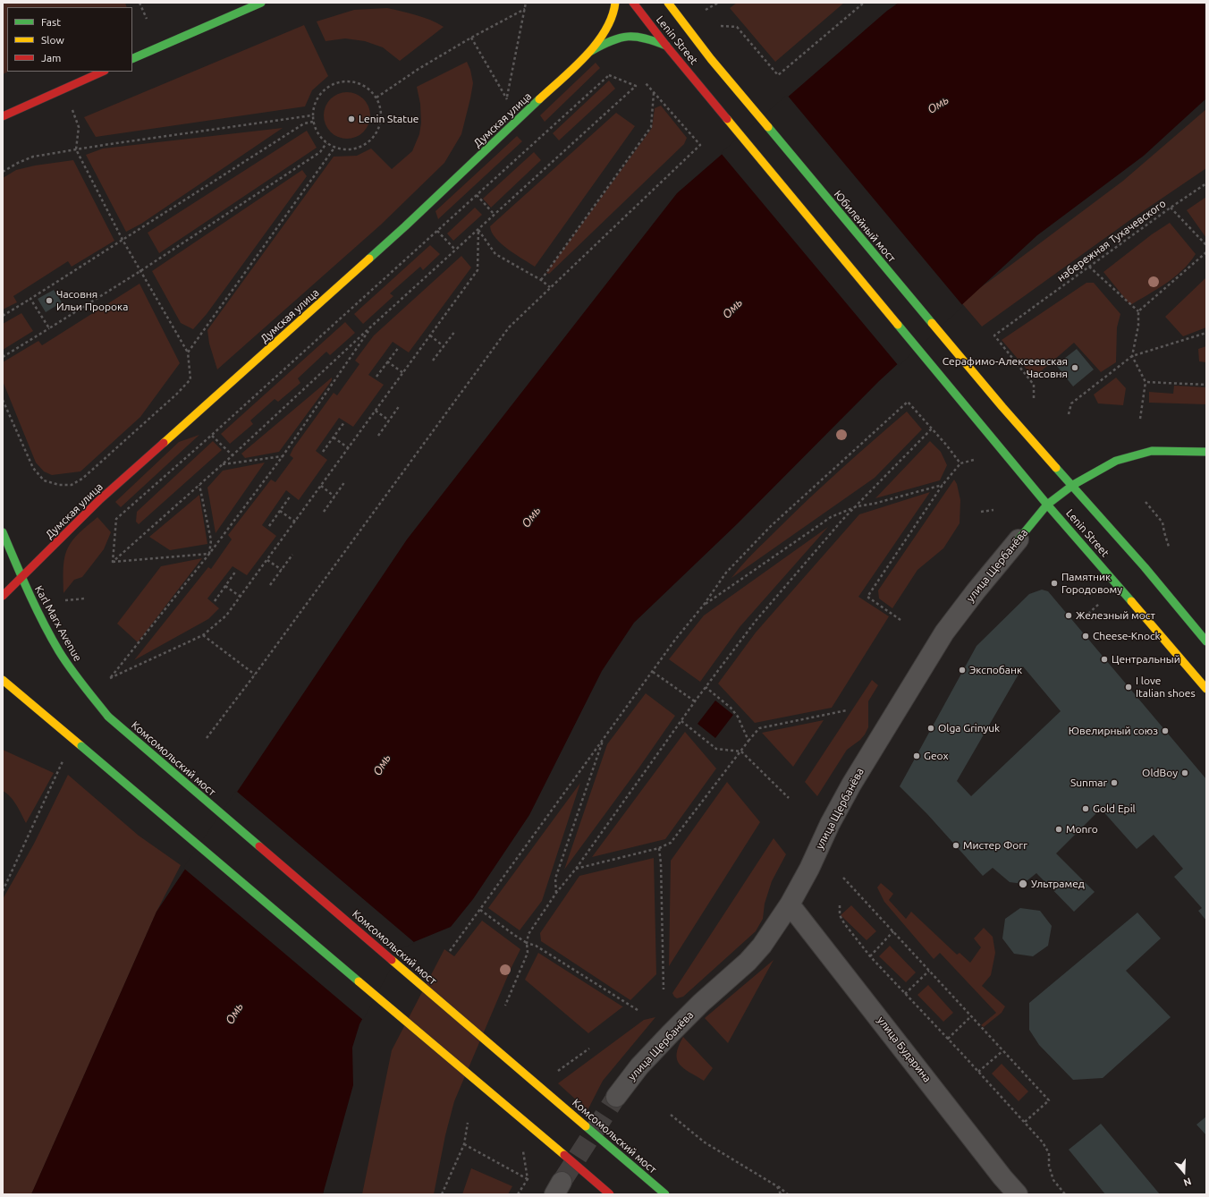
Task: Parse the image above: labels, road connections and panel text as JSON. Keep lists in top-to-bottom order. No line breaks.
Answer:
{"streets":{"main road":["Lenin Street","Думская улица","Юбилейный мост","улица Щербанёва","Karl Marx Avenue","Комсомольский мост"],"street":["улица Бударина"],"path":["набережная Тухачевского"]},"crossings":[["Lenin Street","Юбилейный мост"],["Lenin Street","улица Щербанёва"],["Думская улица","Karl Marx Avenue"],["улица Щербанёва","улица Бударина"],["Karl Marx Avenue","Комсомольский мост"]],"water":["Омь"],"places":["Lenin Statue","Часовня Ильи Пророка","Серафимо-Алексеевская Часовня","Памятник Городовому","Железный мост","Cheese-Knock","Центральный","Экспобанк","I love Italian shoes","Olga Grinyuk","Ювелирный союз","Geox","OldBoy","Sunmar","Gold Epil","Monro","Мистер Фогг","Ультрамед"],"legend":["Fast","Slow","Jam"],"north":"bottom"}
